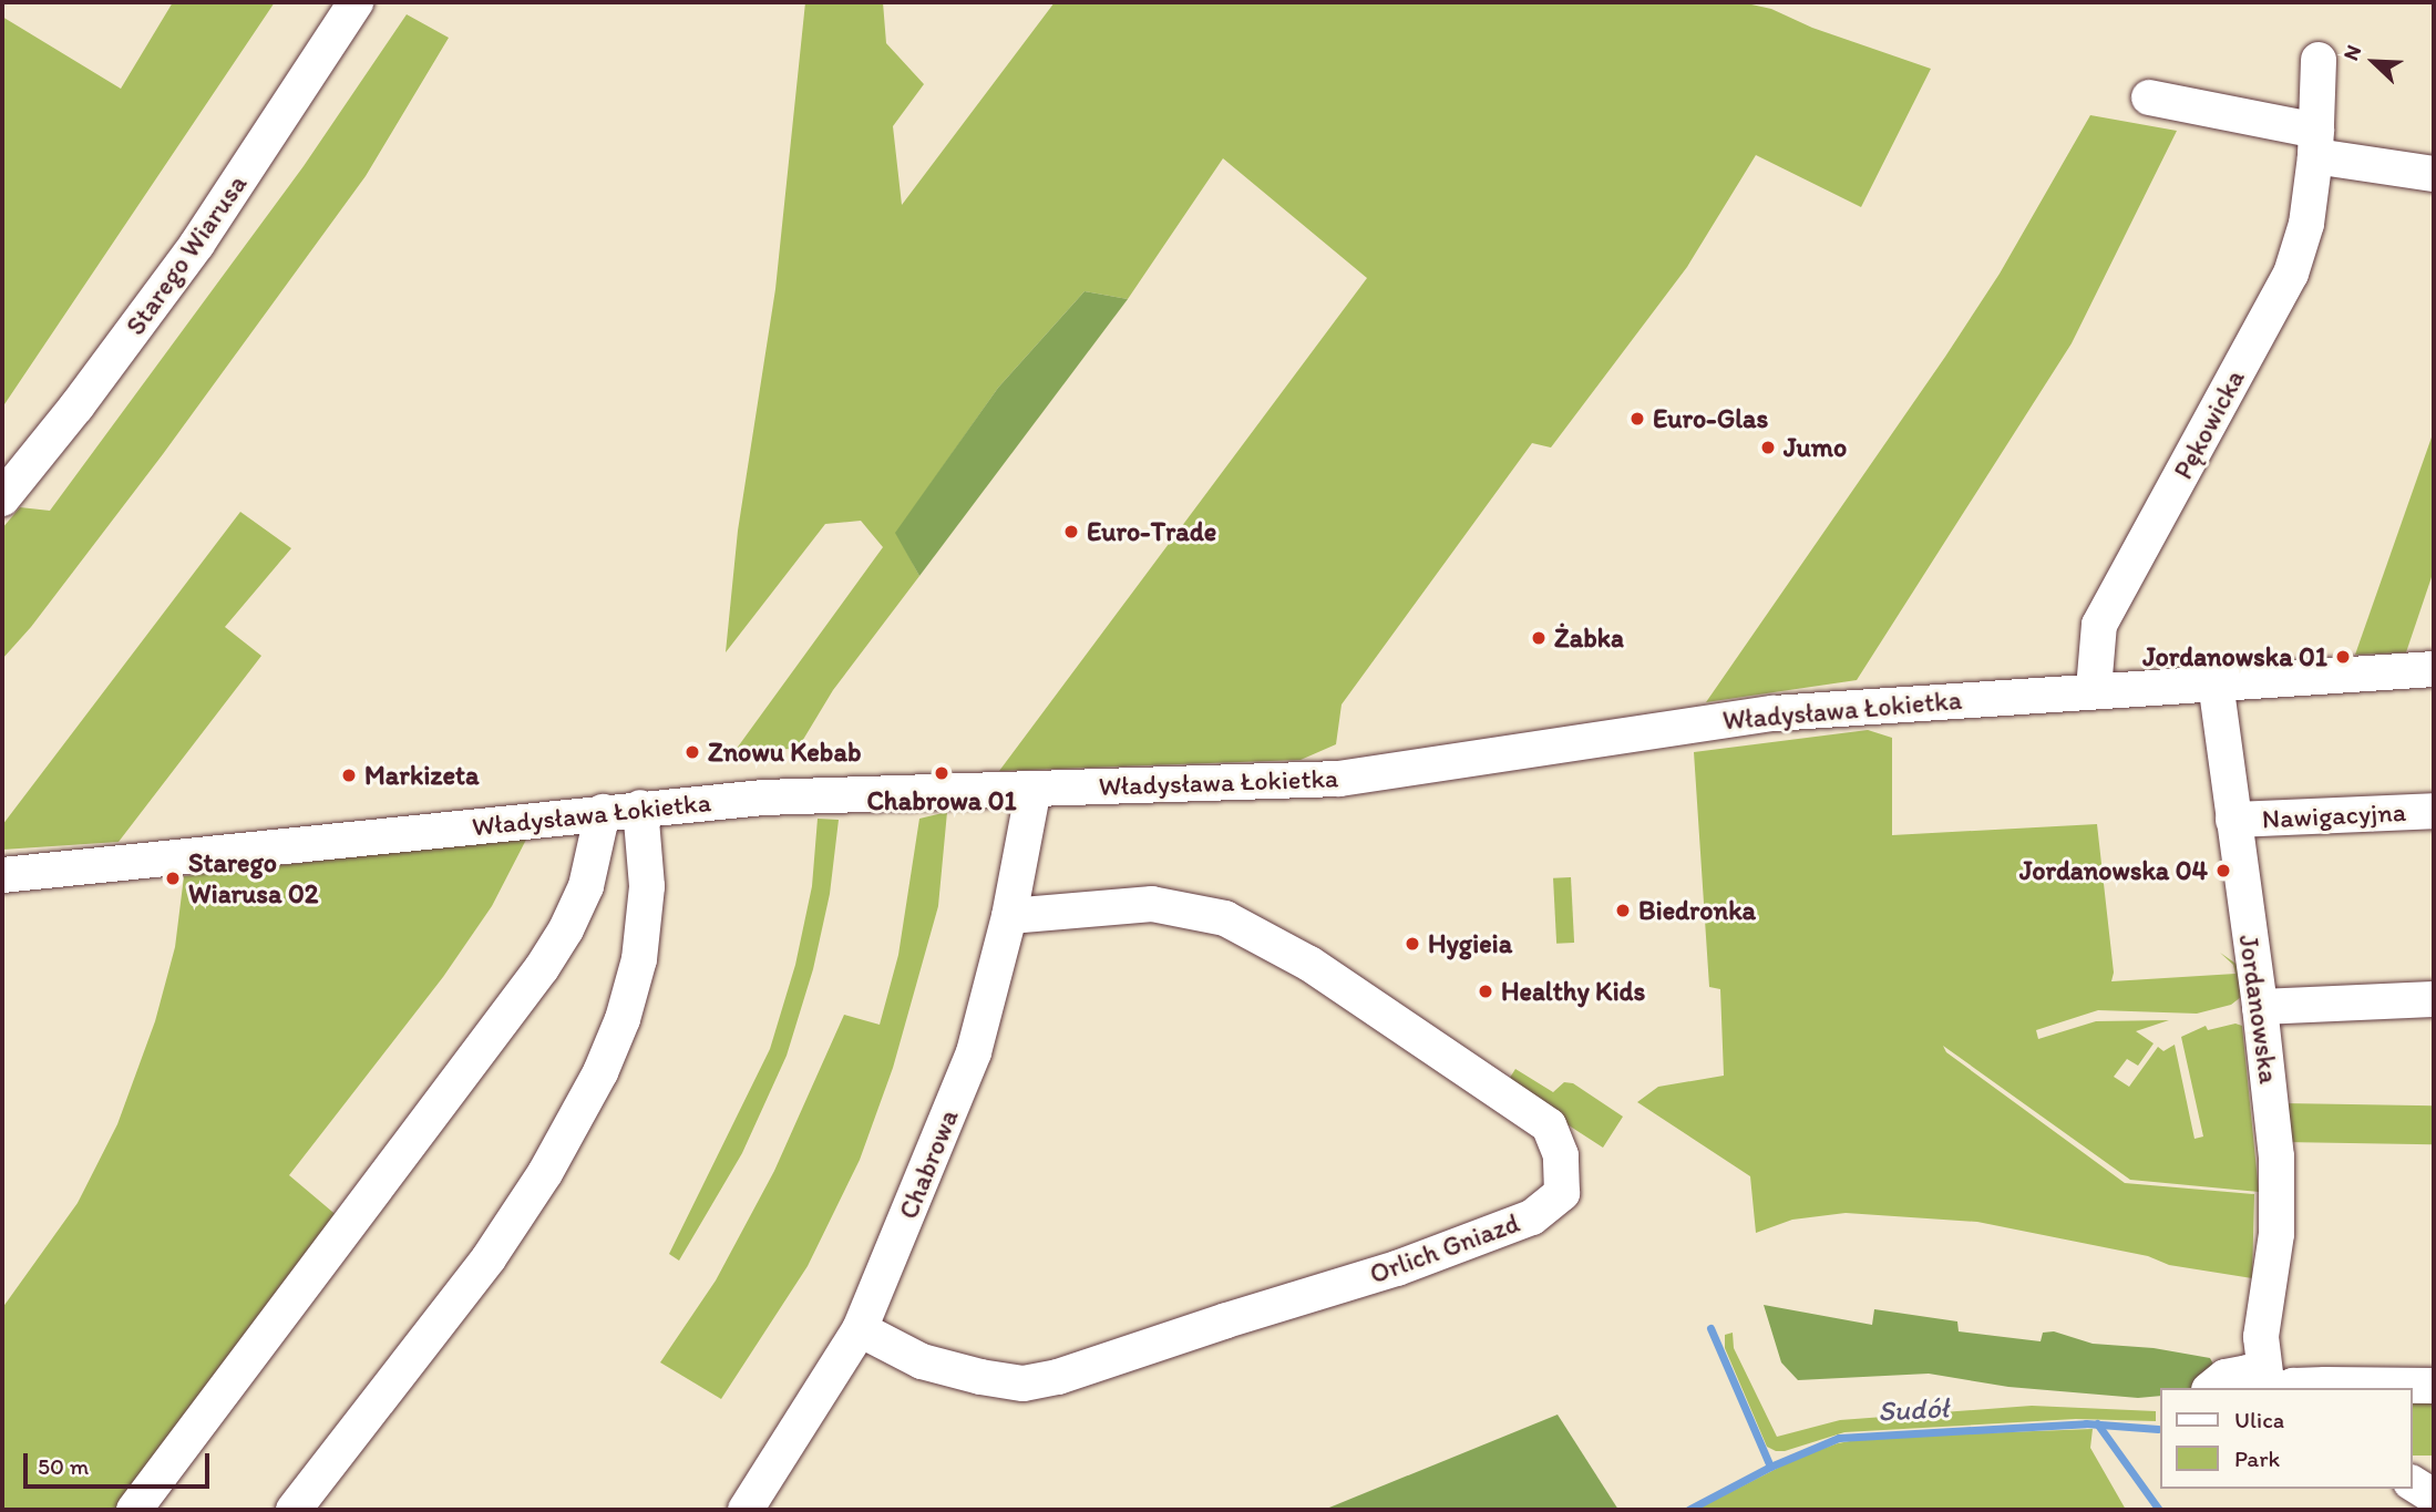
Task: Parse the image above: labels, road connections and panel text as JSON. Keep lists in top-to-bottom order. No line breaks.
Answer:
{"streets":{"street":["Starego Wiarusa","Pękowicka","Władysława Łokietka","Nawigacyjna","Jordanowska","Chabrowa","Orlich Gniazd"]},"crossings":[["Pękowicka","Władysława Łokietka"],["Władysława Łokietka","Jordanowska"],["Władysława Łokietka","Chabrowa"],["Nawigacyjna","Jordanowska"],["Chabrowa","Orlich Gniazd"]],"water":["Sudół"],"places":["Euro-Glas","Jumo","Euro-Trade","Żabka","Jordanowska 01","Znowu Kebab","Chabrowa 01","Markizeta","Jordanowska 04","Starego Wiarusa 02","Biedronka","Hygieia","Healthy Kids"],"legend":["Ulica","Park"],"scale_bar":"50 m","north":"top left"}
